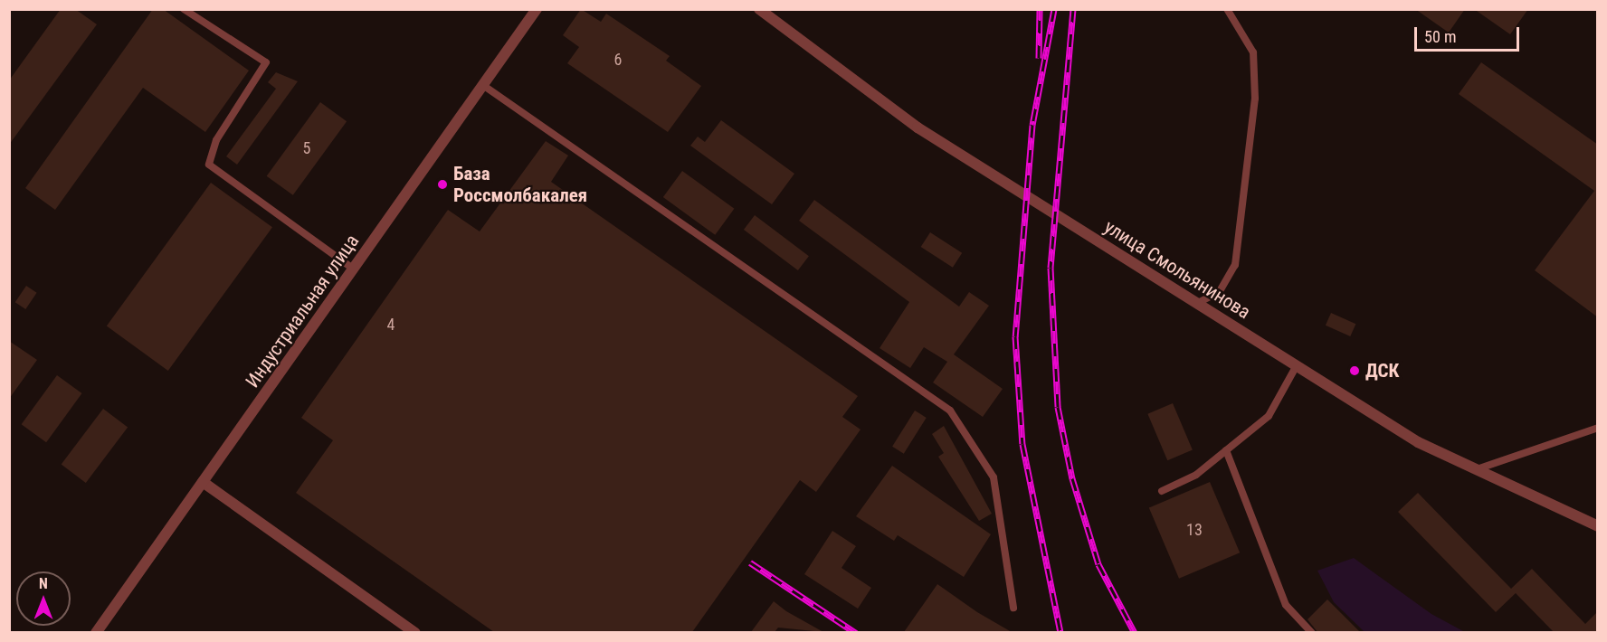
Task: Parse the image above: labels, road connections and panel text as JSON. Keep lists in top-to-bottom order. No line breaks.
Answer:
{"streets":{"street":["улица Смольянинова","Индустриальная улица"]},"places":["База Россмолбакалея","ДСК"],"house_numbers":["6","5","4","13"],"scale_bar":"50 m","north":"top"}
